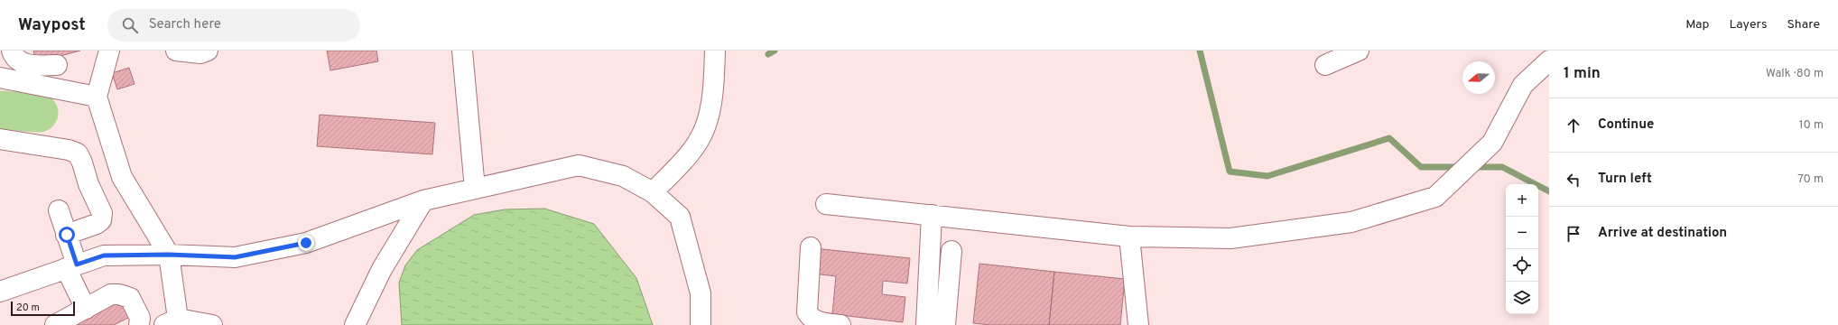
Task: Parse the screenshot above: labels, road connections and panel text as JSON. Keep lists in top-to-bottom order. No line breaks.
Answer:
{"scale_bar":"20 m","north":"left","page":{"header":"Waypost","search":"Search here","nav":["Map","Layers","Share"],"heading":["1 min","Walk · 80 m"],"list":[["Continue","10 m"],["Turn left","70 m"],"Arrive at destination"],"map_buttons":["+","−"],"scale":"20 m"}}
